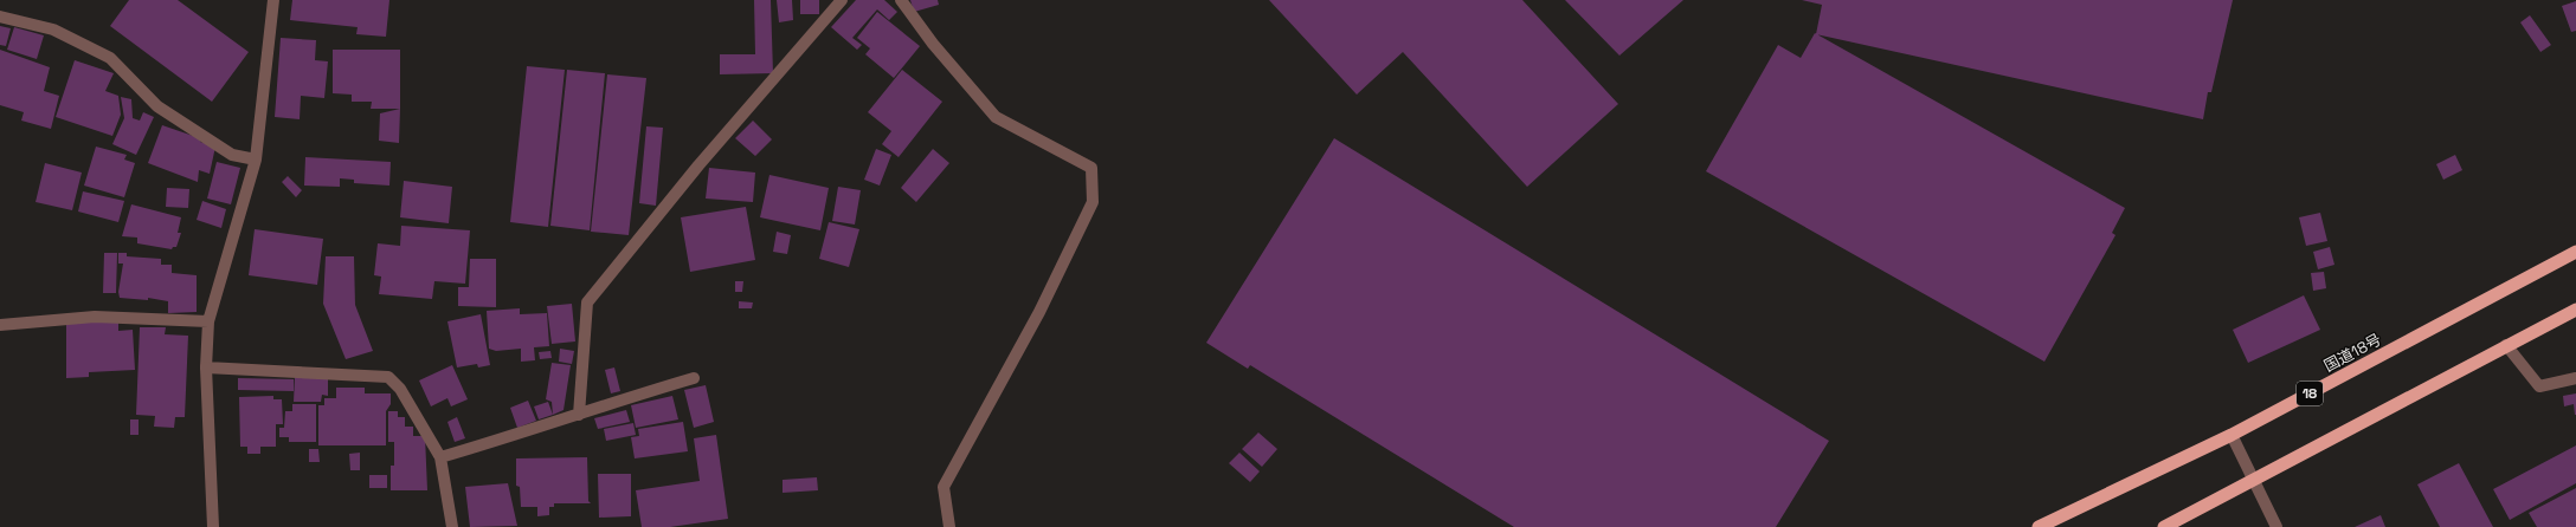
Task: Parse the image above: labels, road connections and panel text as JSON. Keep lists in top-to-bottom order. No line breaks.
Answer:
{"streets":{"highway":["国道18号","18"]}}
